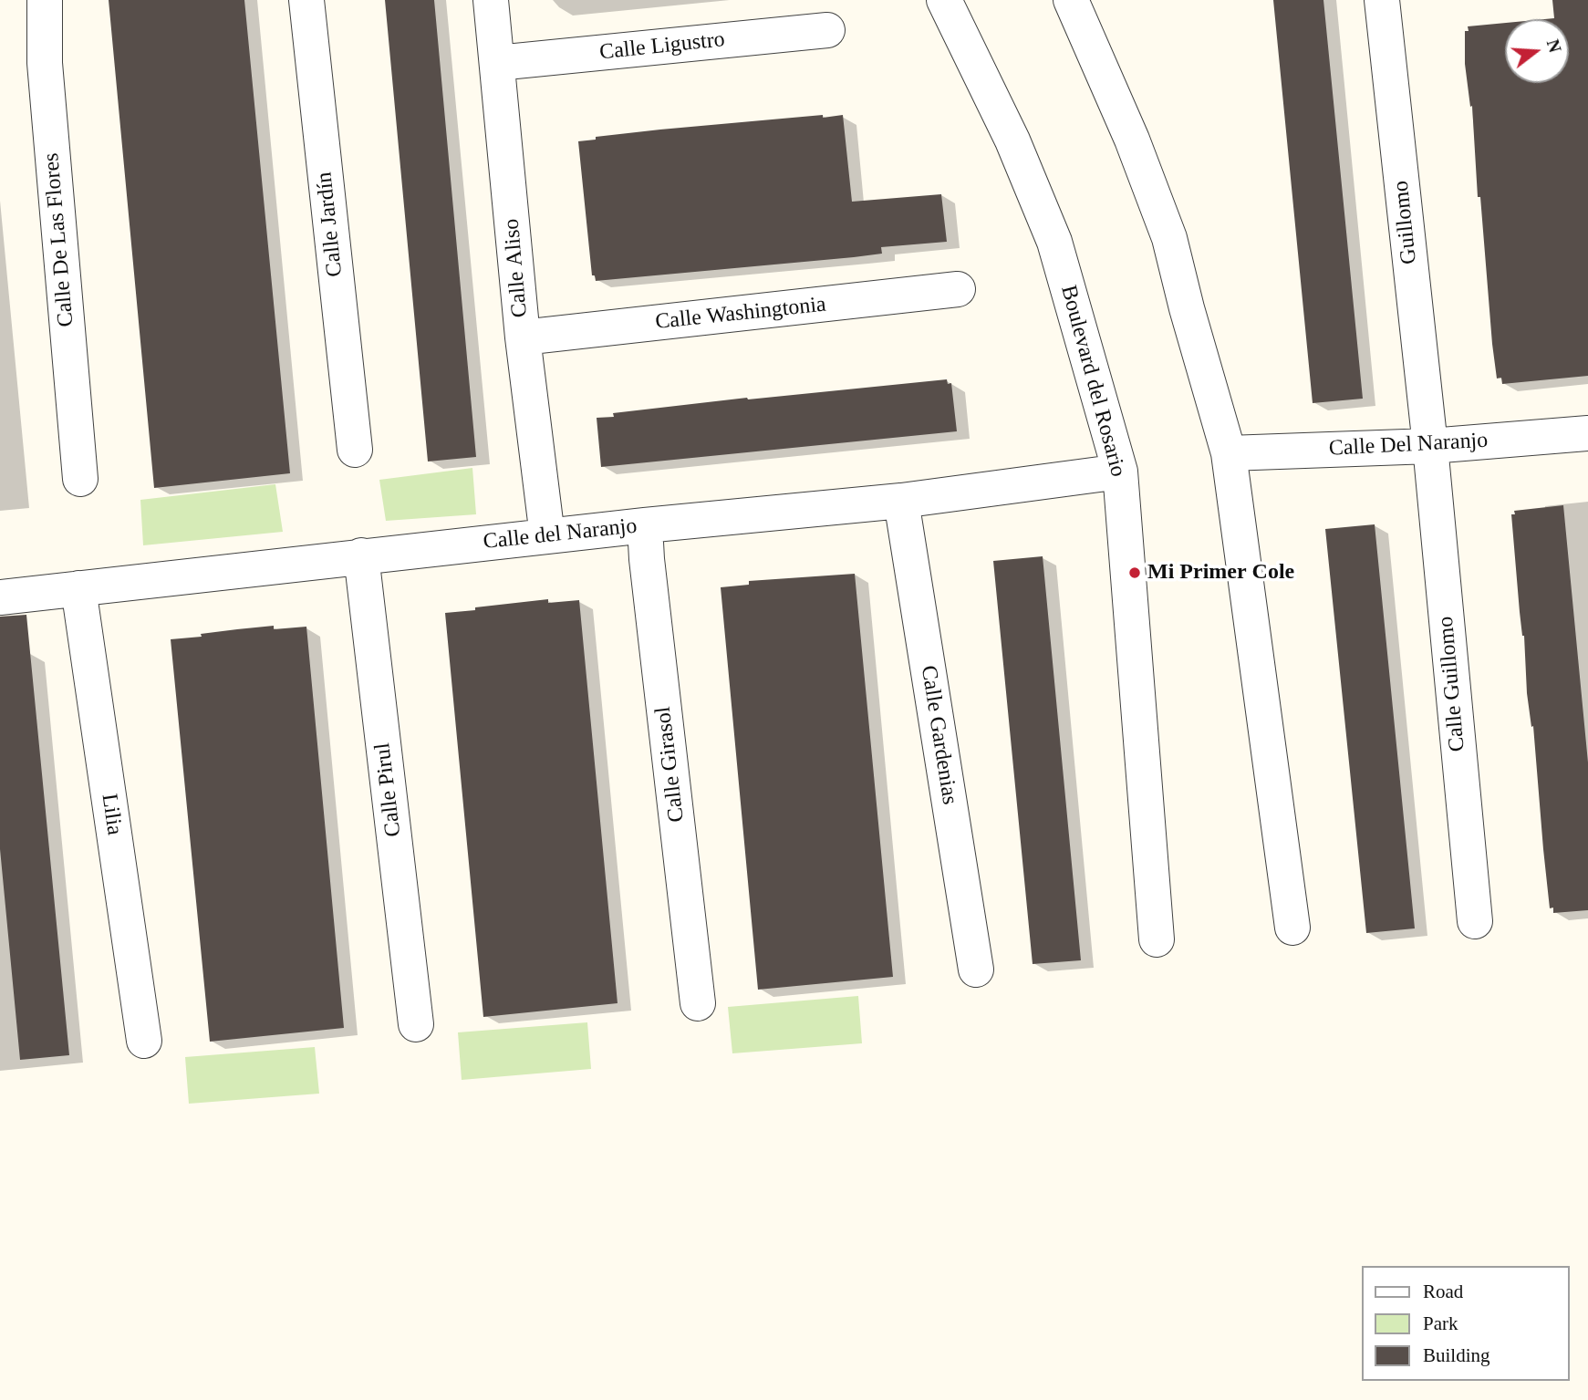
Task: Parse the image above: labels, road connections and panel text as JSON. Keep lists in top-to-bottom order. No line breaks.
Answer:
{"streets":{"street":["Calle Ligustro","Guillomo","Calle Jardín","Calle De Las Flores","Calle Aliso","Calle Washingtonia","Boulevard del Rosario","Calle Del Naranjo","Calle del Naranjo","Calle Guillomo","Calle Gardenias","Calle Girasol","Calle Pirul","Lilia"]},"crossings":[["Calle Ligustro","Calle Aliso"],["Guillomo","Calle Del Naranjo"],["Guillomo","Calle Guillomo"],["Calle Aliso","Calle Washingtonia"],["Calle Aliso","Calle del Naranjo"],["Boulevard del Rosario","Calle del Naranjo"],["Calle Del Naranjo","Calle Guillomo"],["Calle del Naranjo","Calle Gardenias"],["Calle del Naranjo","Calle Girasol"],["Calle del Naranjo","Calle Pirul"],["Calle del Naranjo","Lilia"]],"places":["Mi Primer Cole"],"legend":["Road","Park","Building"],"north":"right"}
